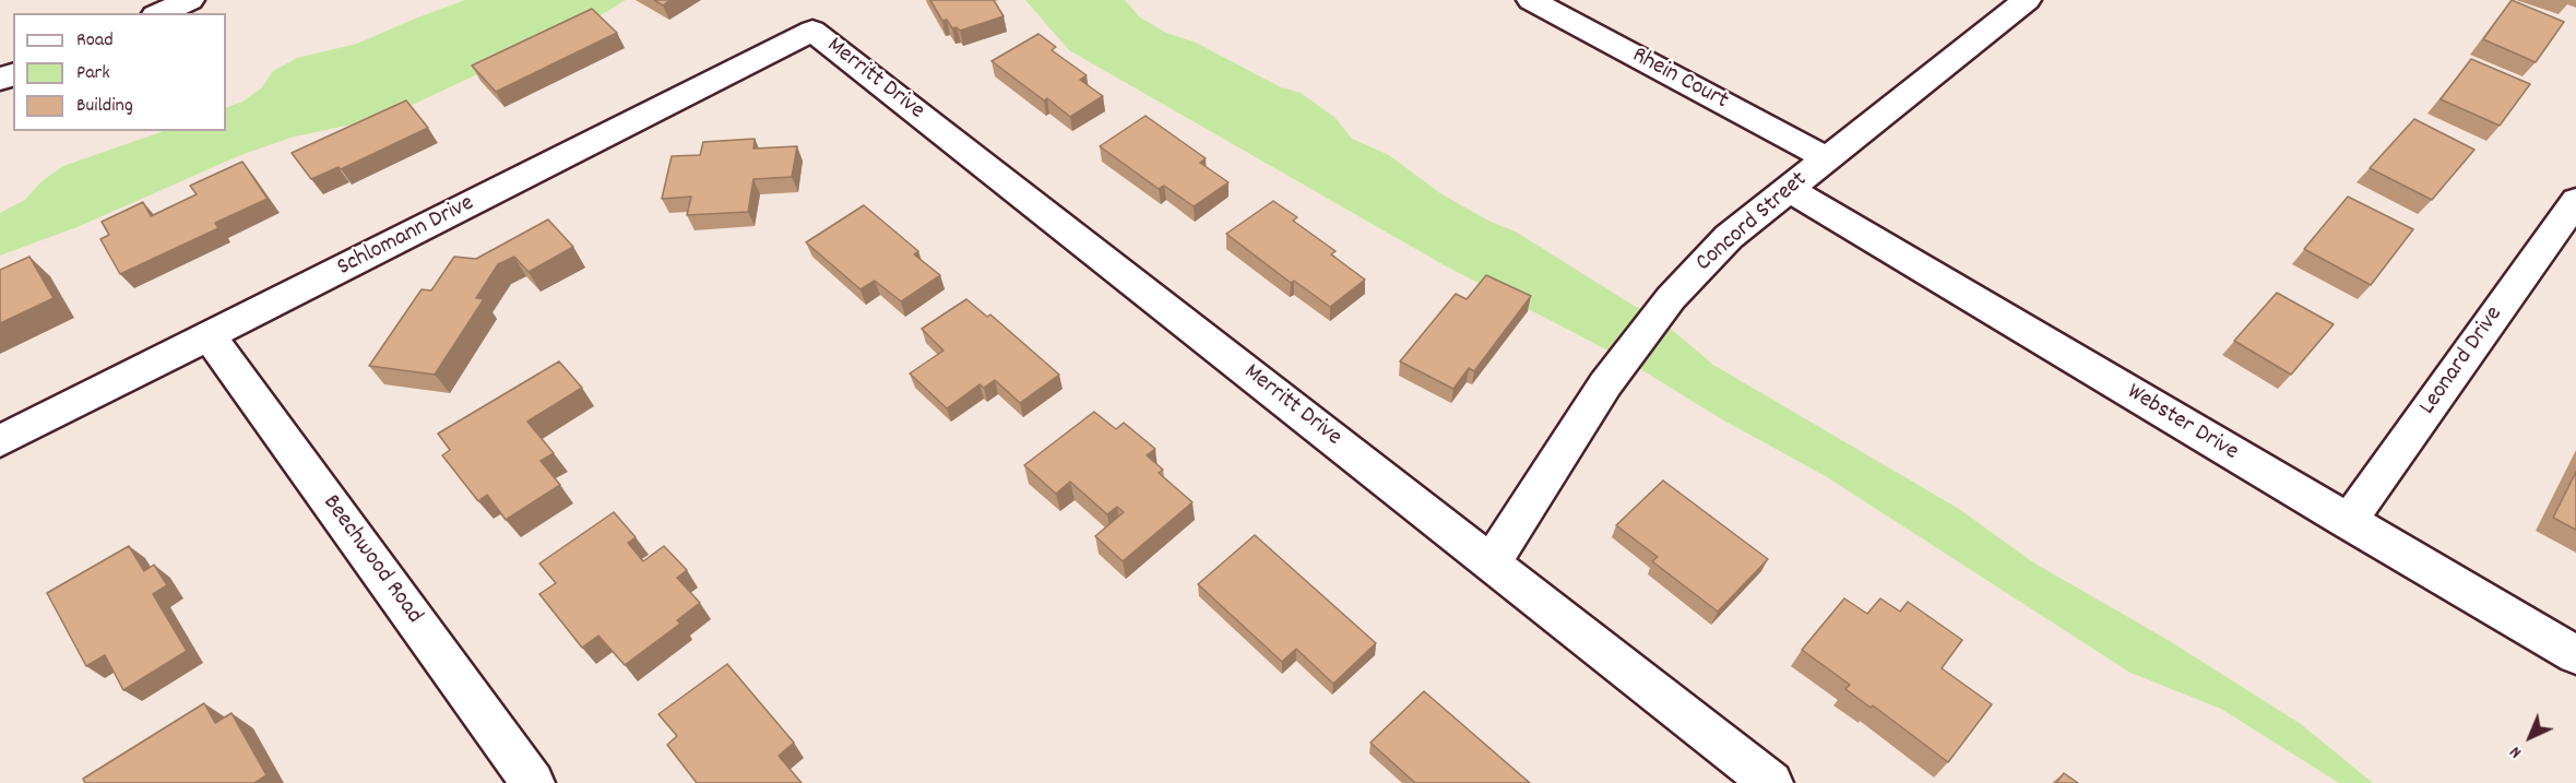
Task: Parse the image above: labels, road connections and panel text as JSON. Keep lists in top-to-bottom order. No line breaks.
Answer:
{"streets":{"street":["Merritt Drive","Rhein Court","Concord Street","Schlomann Drive","Leonard Drive","Webster Drive","Beechwood Road"]},"crossings":[["Merritt Drive","Concord Street"],["Merritt Drive","Schlomann Drive"],["Rhein Court","Concord Street"],["Concord Street","Webster Drive"],["Schlomann Drive","Beechwood Road"],["Leonard Drive","Webster Drive"]],"legend":["Road","Park","Building"],"north":"bottom left"}
